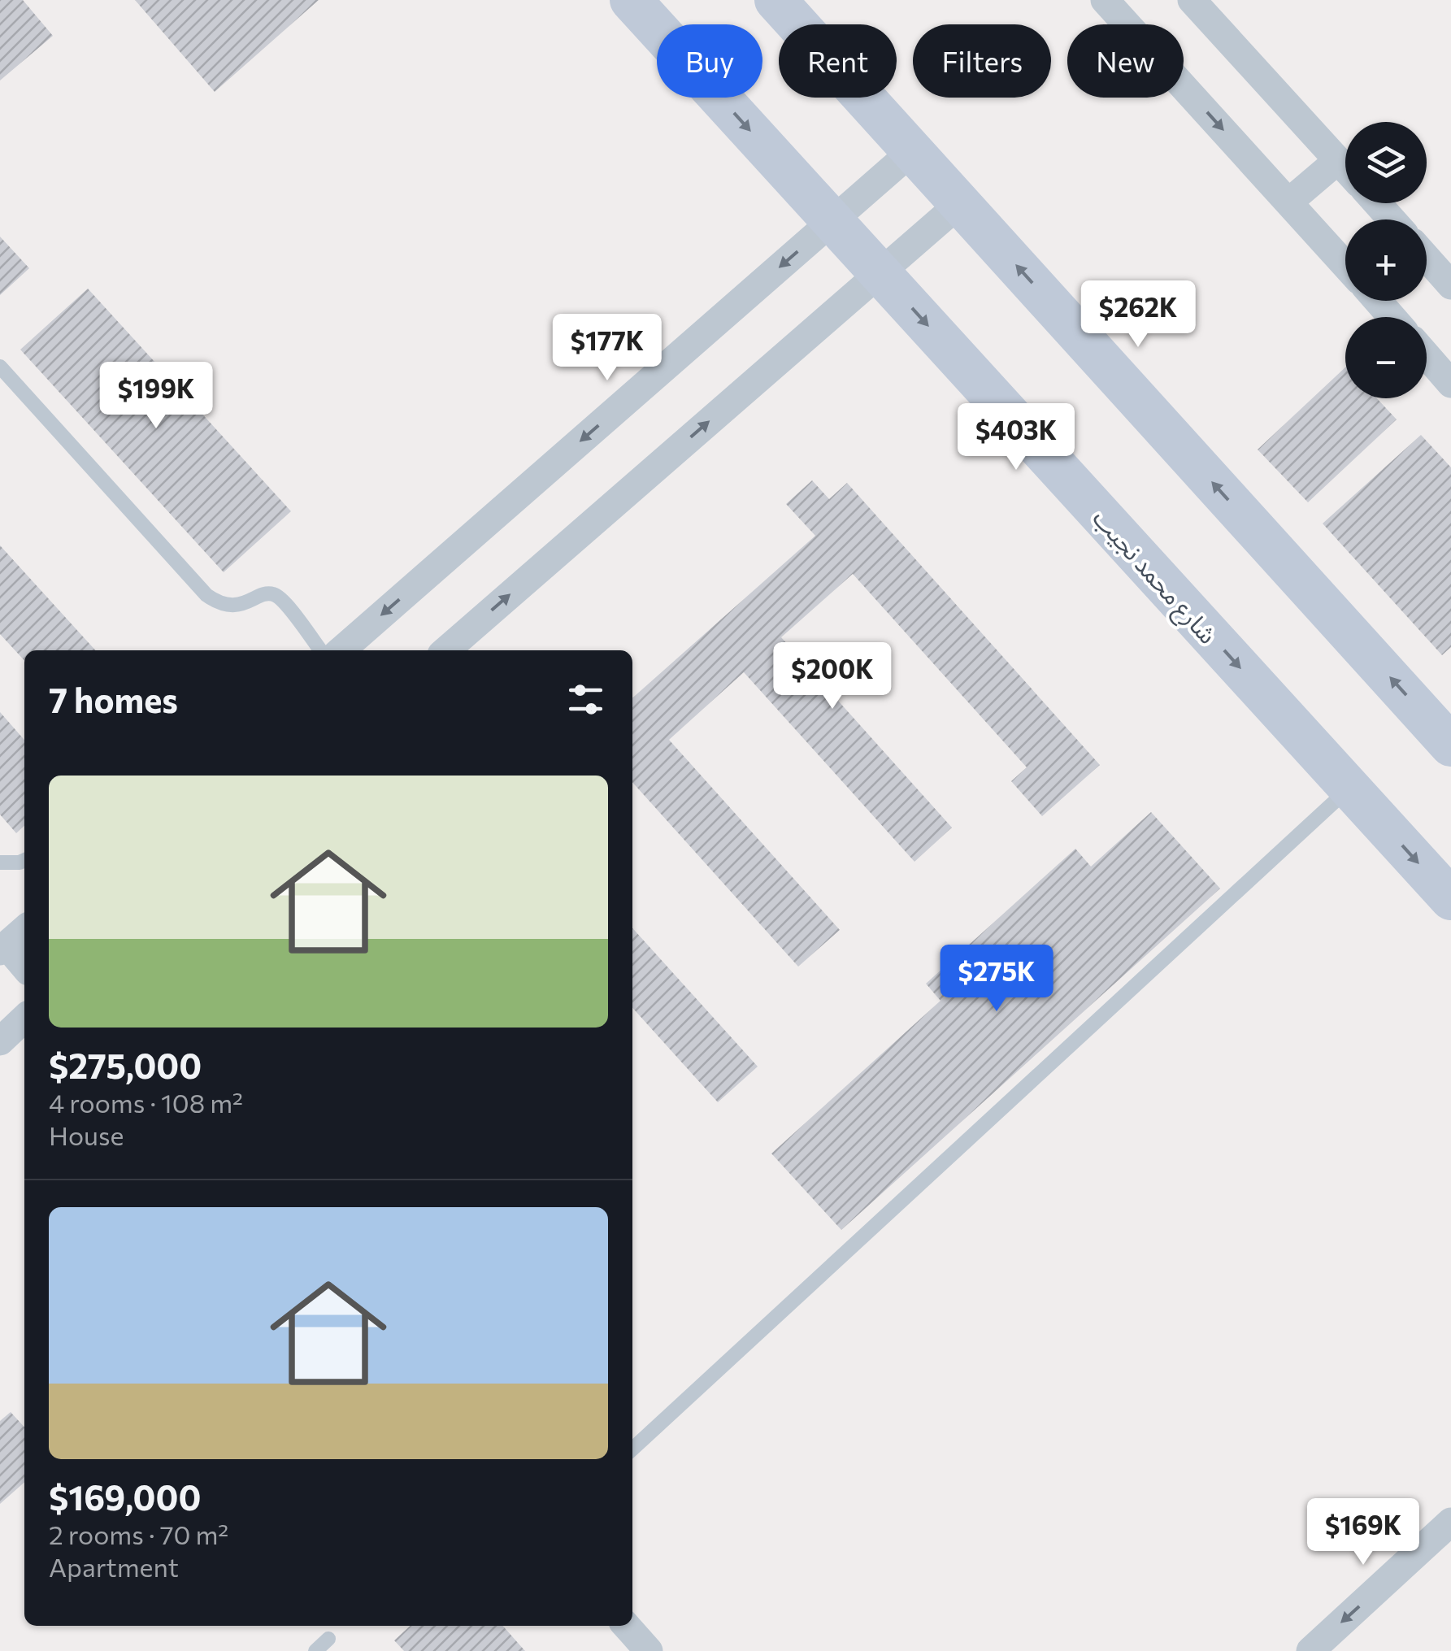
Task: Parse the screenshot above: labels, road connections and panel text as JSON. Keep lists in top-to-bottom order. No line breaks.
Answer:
{"streets":{"street":["شارع محمد نجيب"]},"page":{"chip":["Buy","Rent","Filters","New"],"map_buttons":["+","−"],"price":["$262K","$177K","$199K","$403K","$200K","$275K","$169K"],"heading":"7 homes","list":[{"name":"$275,000","note":"4 rooms · 108 m² · House"},{"name":"$169,000","note":"2 rooms · 70 m² · Apartment"}]}}
